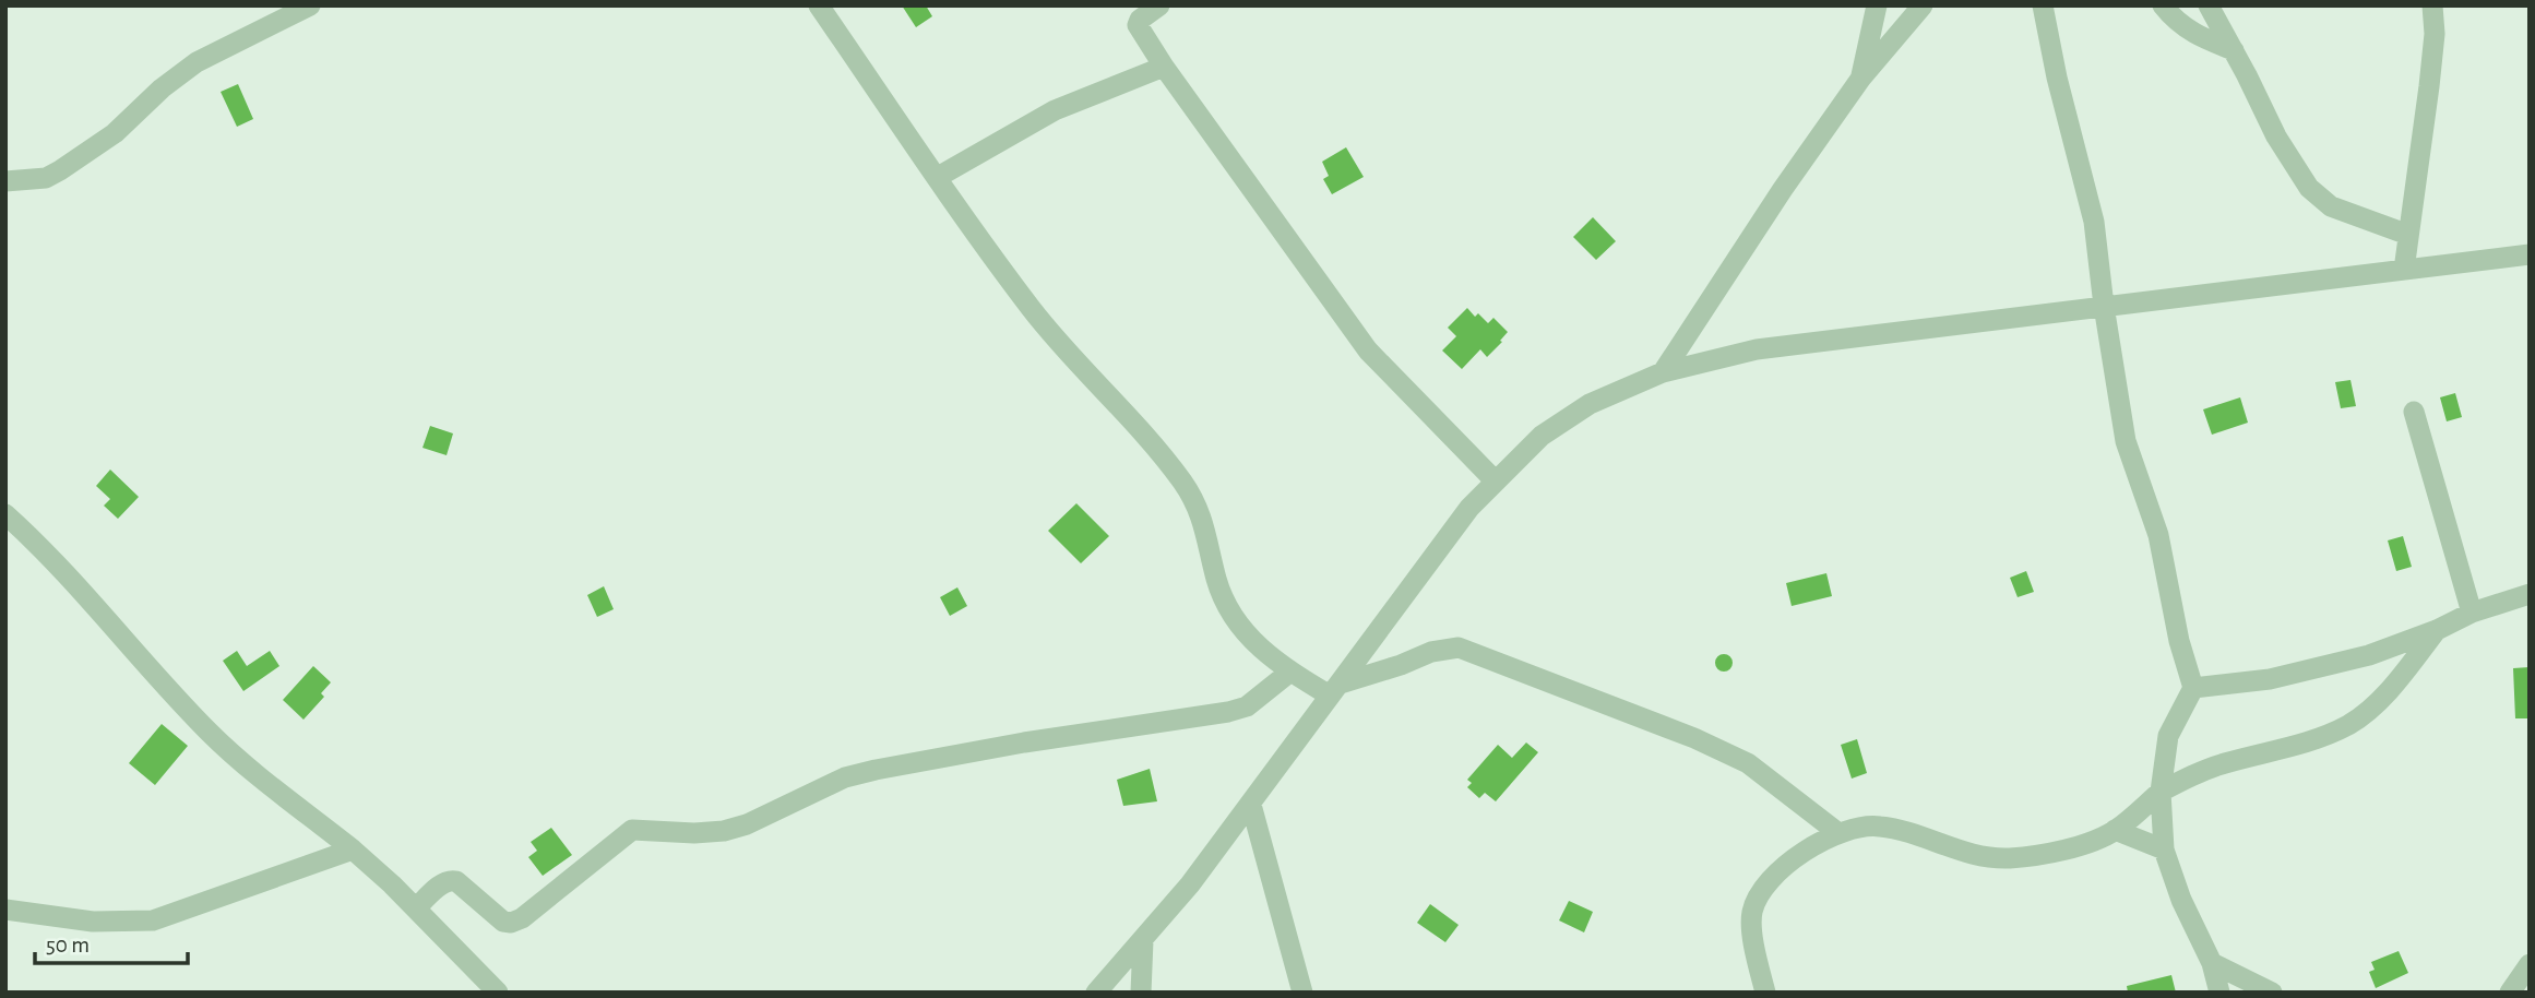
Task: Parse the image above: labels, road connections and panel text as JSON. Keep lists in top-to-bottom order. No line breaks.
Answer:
{"scale_bar":"50 m"}
